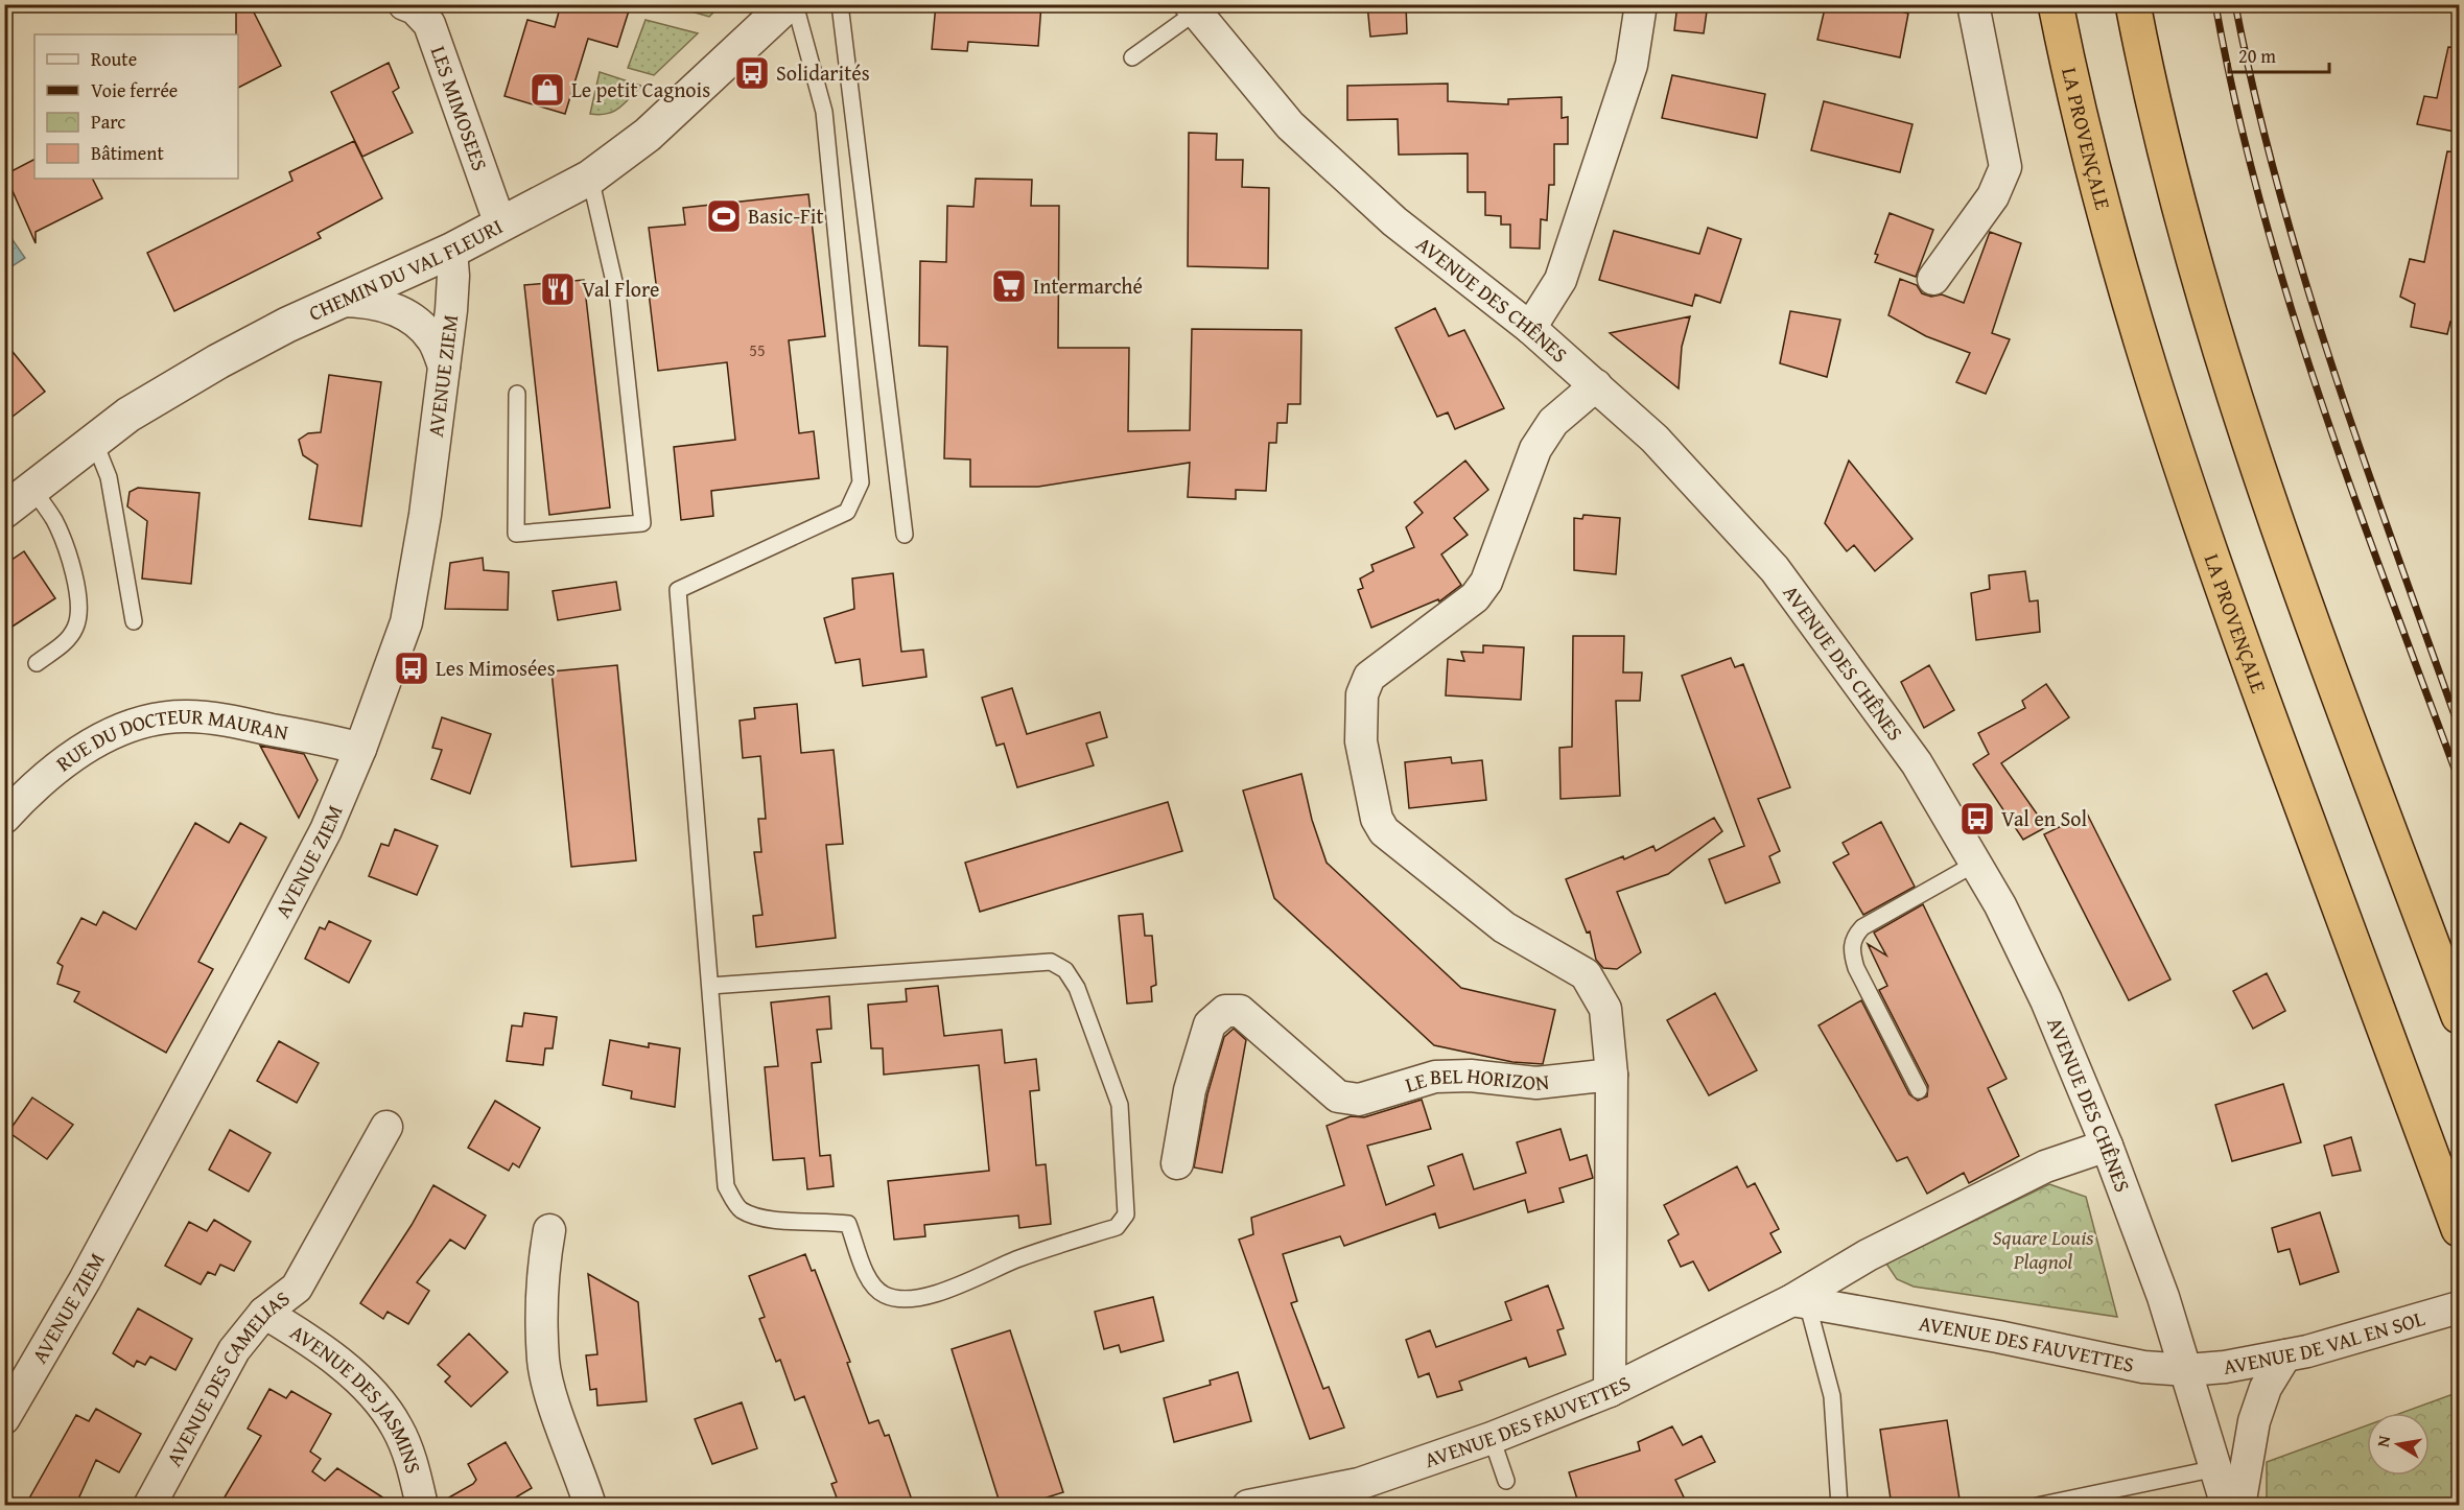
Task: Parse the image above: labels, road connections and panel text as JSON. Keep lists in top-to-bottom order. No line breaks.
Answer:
{"streets":{"highway":["LA PROVENÇALE"],"street":["LES MIMOSEES","CHEMIN DU VAL FLEURI","AVENUE DES CHÊNES","AVENUE ZIEM","RUE DU DOCTEUR MAURAN","LE BEL HORIZON","AVENUE DE VAL EN SOL","AVENUE DES FAUVETTES","AVENUE DES CAMELIAS","AVENUE DES JASMINS"]},"crossings":[["LES MIMOSEES","CHEMIN DU VAL FLEURI"],["CHEMIN DU VAL FLEURI","AVENUE ZIEM"],["AVENUE DES CHÊNES","AVENUE DE VAL EN SOL"],["AVENUE DES CHÊNES","AVENUE DES FAUVETTES"],["AVENUE ZIEM","RUE DU DOCTEUR MAURAN"],["AVENUE DE VAL EN SOL","AVENUE DES FAUVETTES"],["AVENUE DES CAMELIAS","AVENUE DES JASMINS"]],"parks":["Square Louis Plagnol"],"places":{"bus stop":["Solidarités","Les Mimosées","Val en Sol"],"shop":["Le petit Cagnois"],"sports":["Basic-Fit"],"supermarket":["Intermarché"],"restaurant":["Val Flore"]},"house_numbers":["55"],"legend":["Route","Voie ferrée","Parc","Bâtiment"],"scale_bar":"20 m","north":"left"}
